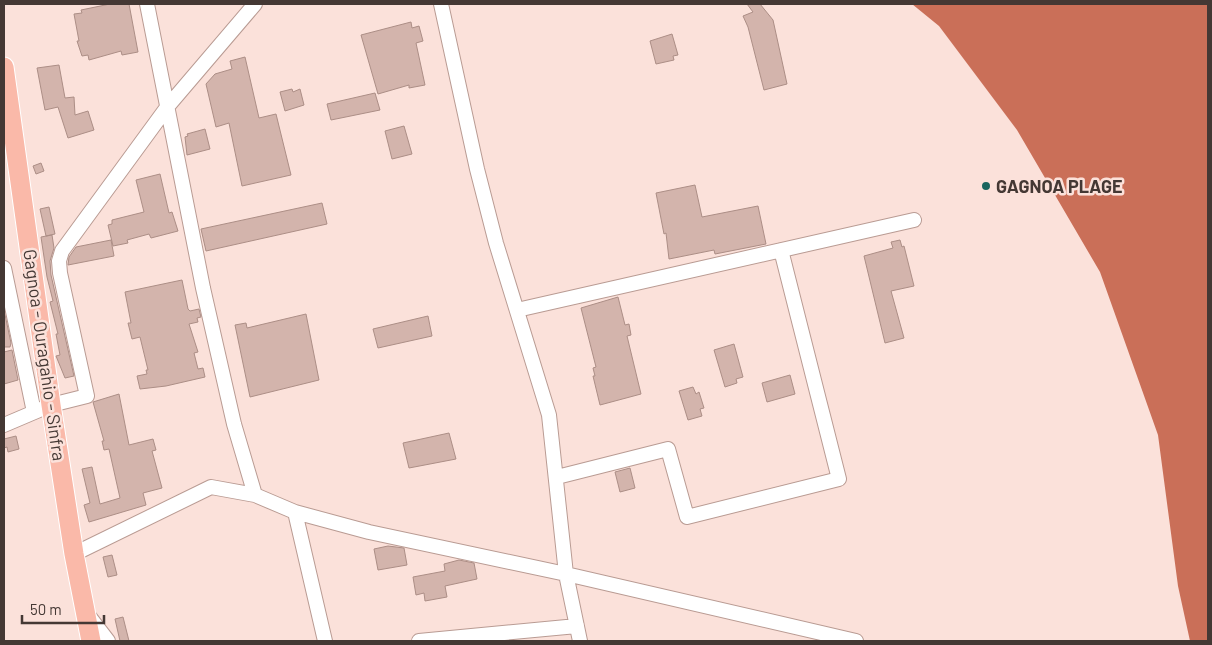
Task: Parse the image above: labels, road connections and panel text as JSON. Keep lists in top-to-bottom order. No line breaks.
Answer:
{"streets":{"main road":["Gagnoa - Ouragahio - Sinfra"]},"places":["GAGNOA PLAGE"],"scale_bar":"50 m"}
